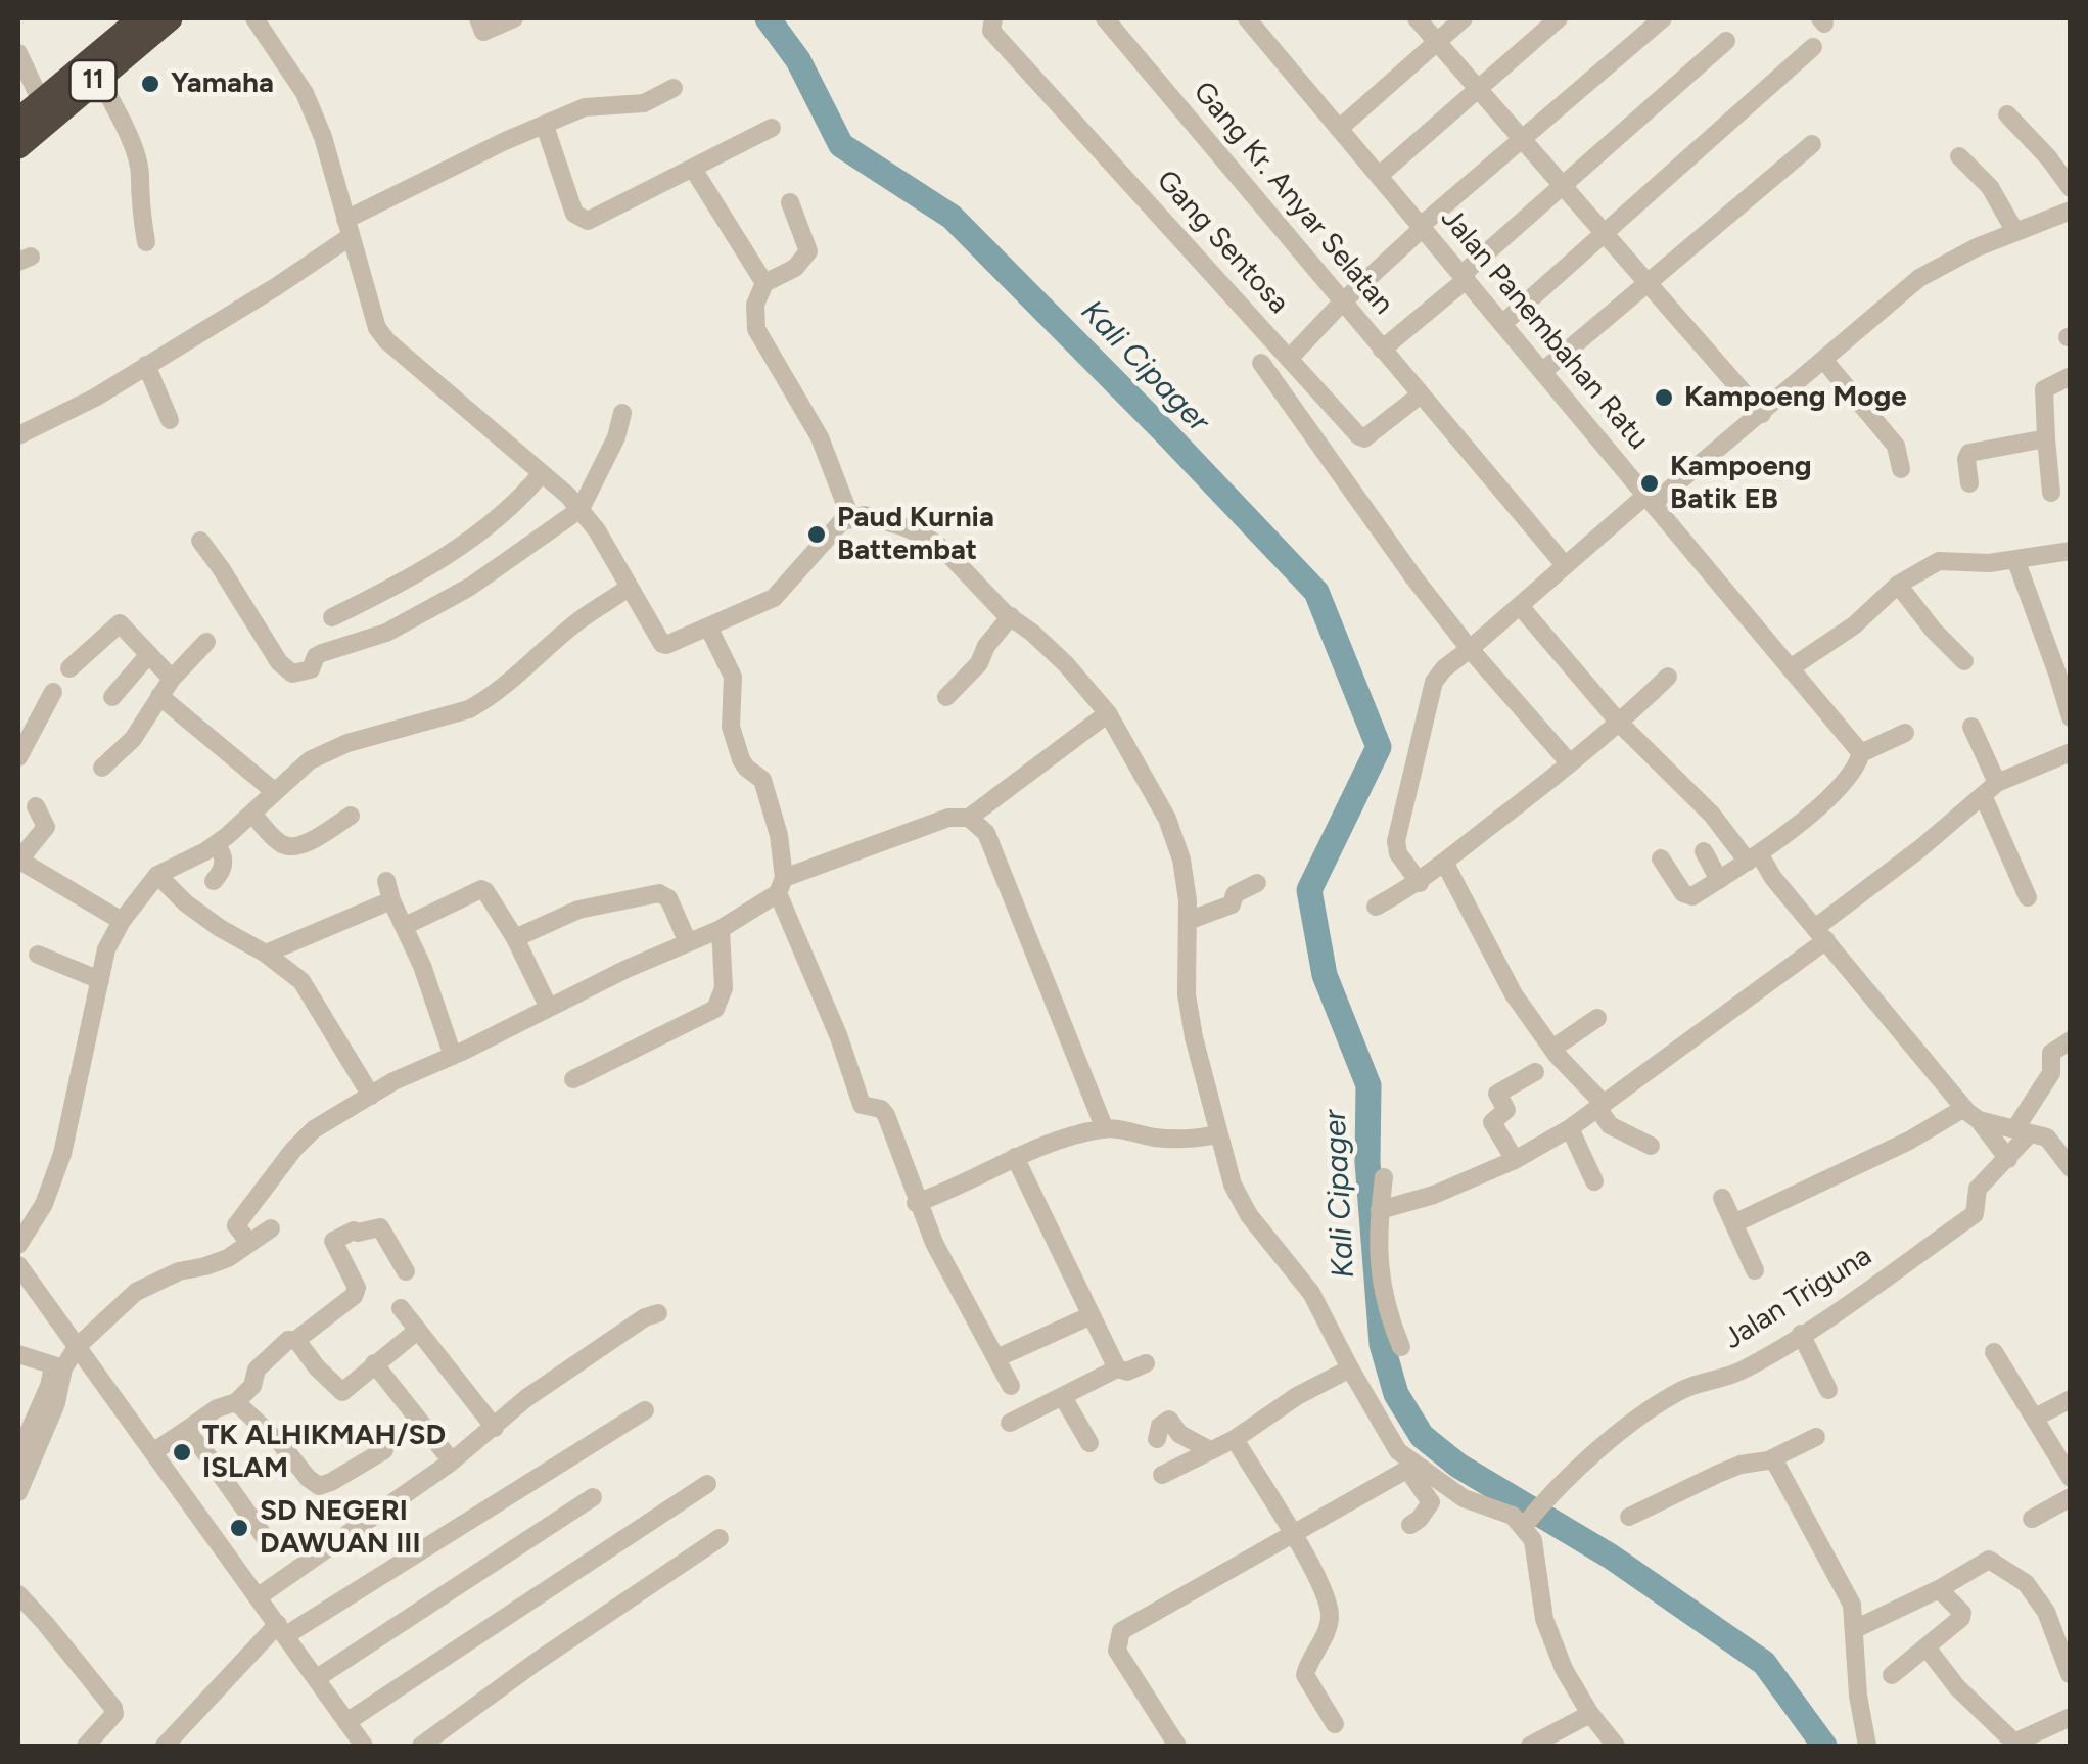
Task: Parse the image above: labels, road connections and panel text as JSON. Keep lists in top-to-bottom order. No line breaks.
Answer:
{"streets":{"highway":["11"],"street":["Gang Kr. Anyar Selatan","Gang Sentosa","Jalan Panembahan Ratu","Jalan Triguna"]},"crossings":[["Gang Kr. Anyar Selatan","Gang Sentosa"]],"water":["Kali Cipager"],"places":["Yamaha","Kampoeng Moge","Kampoeng Batik EB","Paud Kurnia Battembat","TK ALHIKMAH/SD ISLAM","SD NEGERI DAWUAN III"]}
